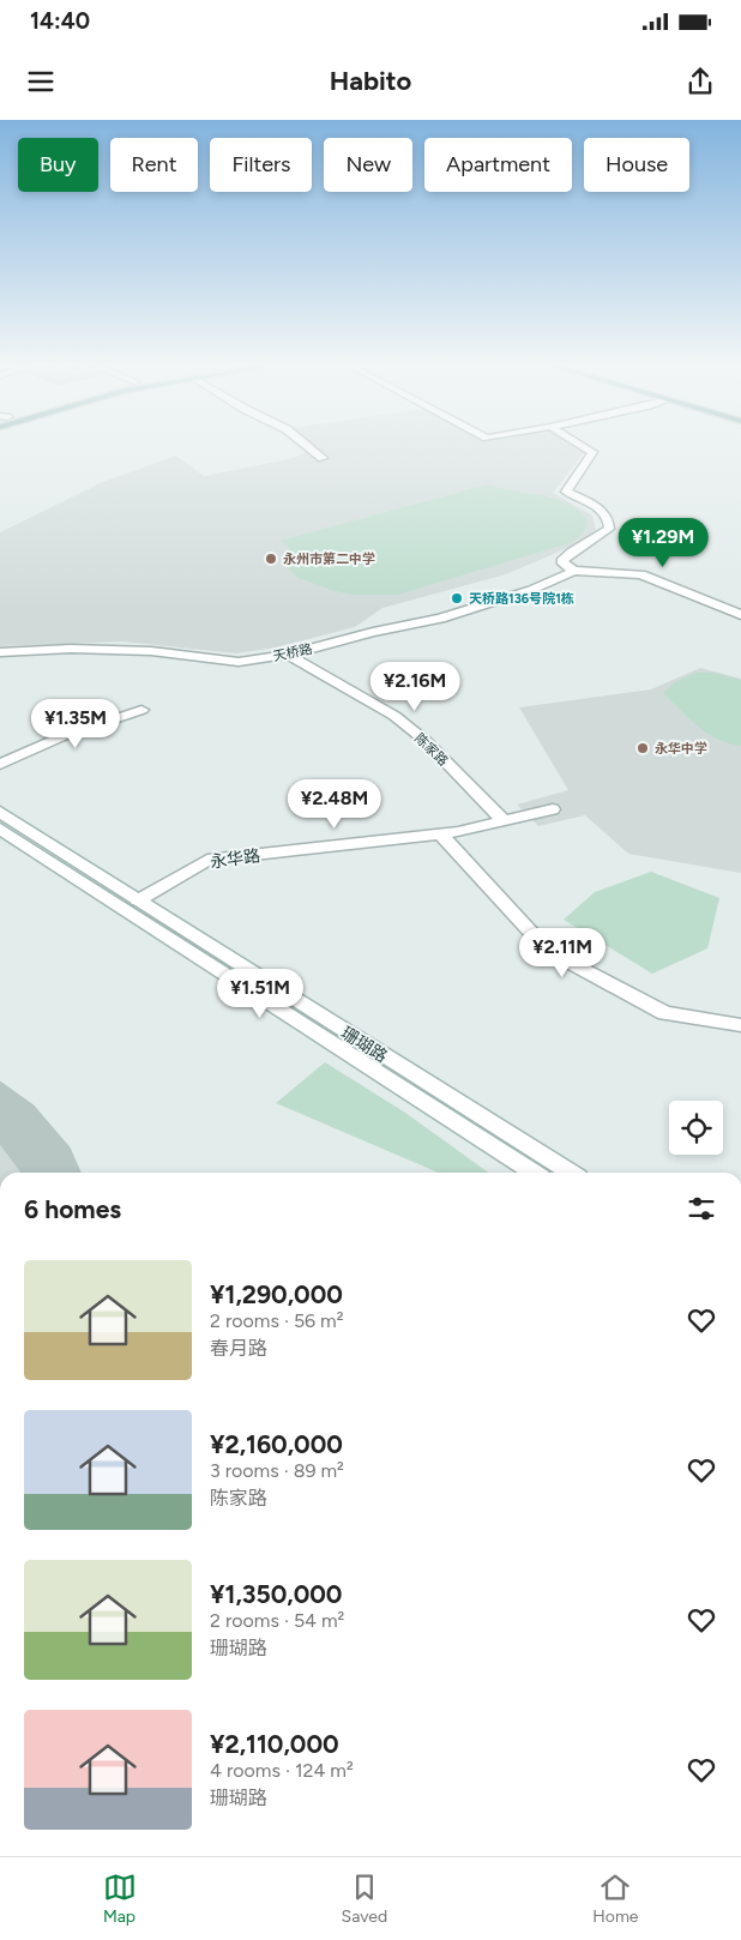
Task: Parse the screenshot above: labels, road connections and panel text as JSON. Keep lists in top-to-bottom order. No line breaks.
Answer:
{"streets":{"street":["天桥路","陈家路","永华路","珊瑚路"]},"crossings":[["天桥路","陈家路"],["陈家路","永华路"],["永华路","珊瑚路"]],"places":["永州市第二中学","天桥路136号院1栋","永华中学"],"page":{"status":"14:40","header":"Habito","chip":["Buy","Rent","Filters","New","Apartment","House"],"price":["¥1.29M","¥2.16M","¥1.35M","¥2.48M","¥2.11M","¥1.51M"],"heading":"6 homes","list":[{"name":"¥1,290,000","note":"2 rooms · 56 m² · 春月路"},{"name":"¥2,160,000","note":"3 rooms · 89 m² · 陈家路"},{"name":"¥1,350,000","note":"2 rooms · 54 m² · 珊瑚路"},{"name":"¥2,110,000","note":"4 rooms · 124 m² · 珊瑚路"}],"tabs":["Map","Saved","Home"]}}
